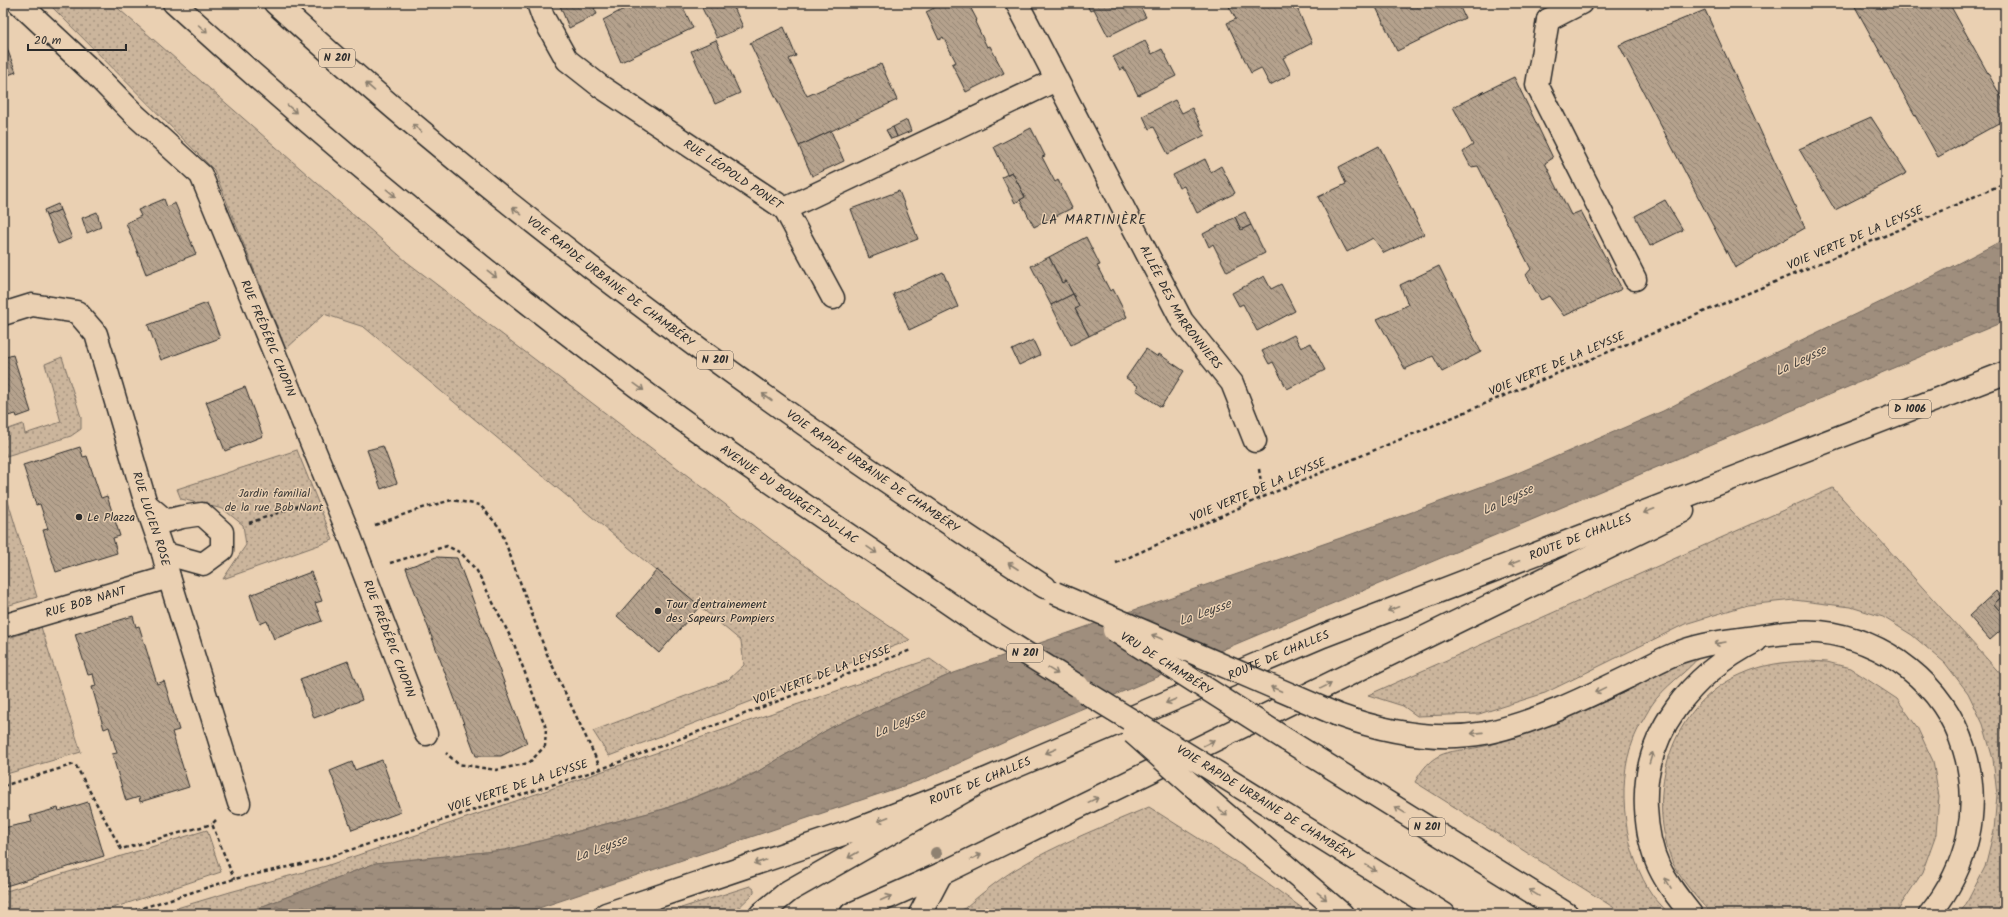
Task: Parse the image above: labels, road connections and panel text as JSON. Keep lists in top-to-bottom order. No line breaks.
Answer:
{"streets":{"main road":["N 201","RUE LÉOPOLD PONET","VOIE RAPIDE URBAINE DE CHAMBÉRY","ALLÉE DES MARRONNIERS","RUE FRÉDÉRIC CHOPIN","D 1006","AVENUE DU BOURGET-DU-LAC","RUE LUCIEN ROSE","ROUTE DE CHALLES","RUE BOB NANT","VRU DE CHAMBÉRY"],"path":["VOIE VERTE DE LA LEYSSE"]},"crossings":[["RUE LÉOPOLD PONET","ALLÉE DES MARRONNIERS"],["VOIE RAPIDE URBAINE DE CHAMBÉRY","AVENUE DU BOURGET-DU-LAC"],["VOIE RAPIDE URBAINE DE CHAMBÉRY","VRU DE CHAMBÉRY"],["RUE LUCIEN ROSE","RUE BOB NANT"]],"one_way":["AVENUE DU BOURGET-DU-LAC"],"districts":["LA MARTINIÈRE"],"water":["La Leysse"],"parks":["Jardin familial de la rue Bob Nant"],"places":["Le Plazza","Tour d'entrainement des Sapeurs Pompiers"],"scale_bar":"20 m"}
